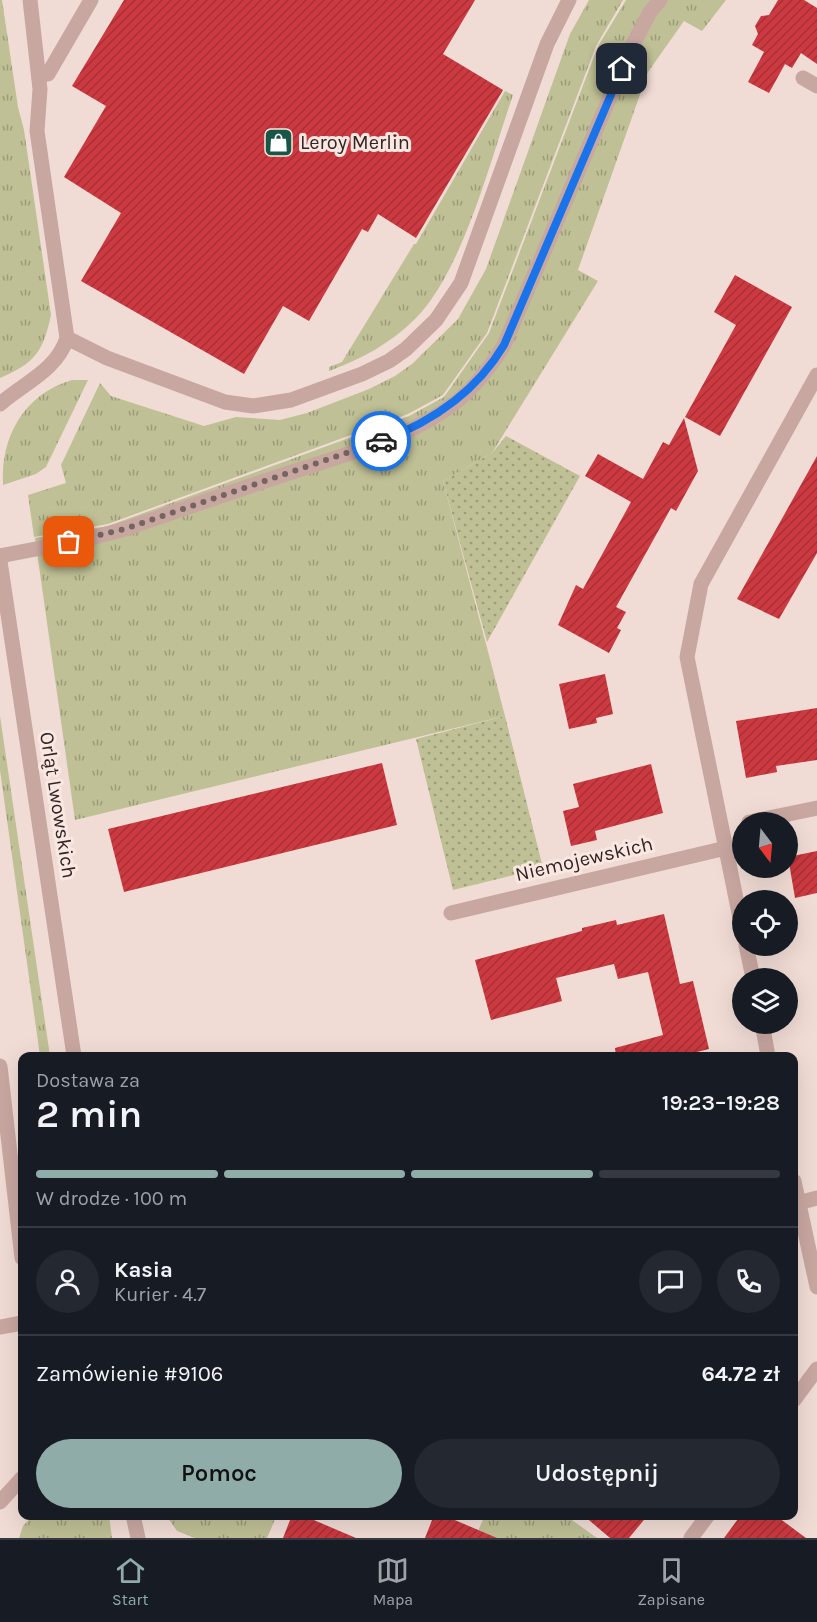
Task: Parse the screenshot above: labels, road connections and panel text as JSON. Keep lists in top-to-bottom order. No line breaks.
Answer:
{"streets":{"street":["Orląt Lwowskich","Niemojewskich"]},"places":{"shop":["Leroy Merlin"]},"north":"bottom","page":{"heading":["2 min","Dostawa za","19:23–19:28"],"panel":["Kasia","Kurier · 4.7","Zamówienie #9106","64.72 zł"],"bar":"W drodze · 100 m","buttons":["Pomoc","Udostępnij"],"tabs":["Start","Mapa","Zapisane"]}}
